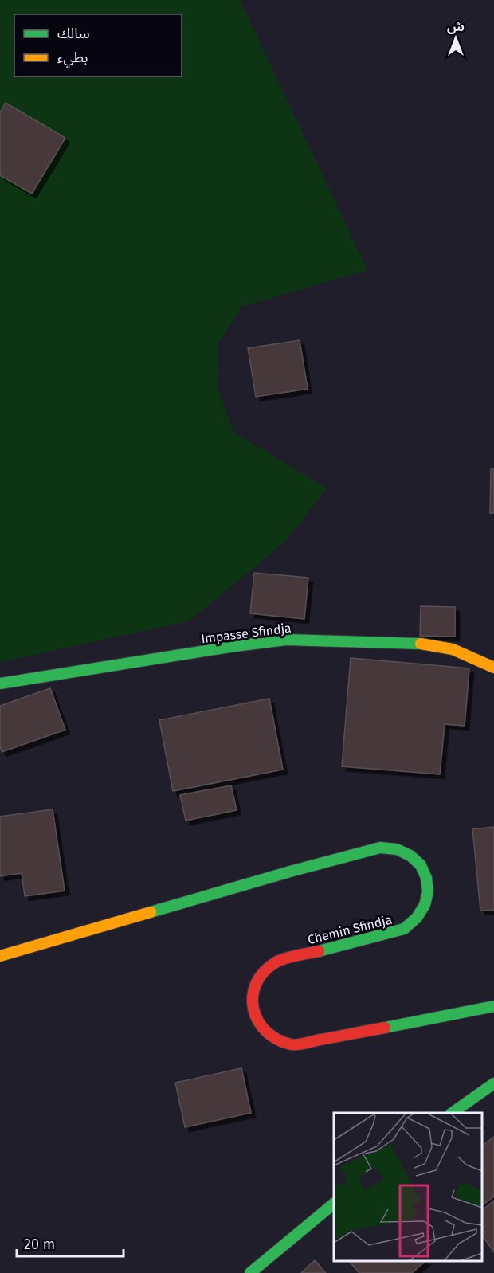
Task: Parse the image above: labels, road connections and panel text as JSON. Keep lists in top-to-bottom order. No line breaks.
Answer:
{"streets":{"street":["Impasse Sfindja","Chemin Sfindja"]},"legend":["سالك","بطيء"],"scale_bar":"20 m","north":"top"}
